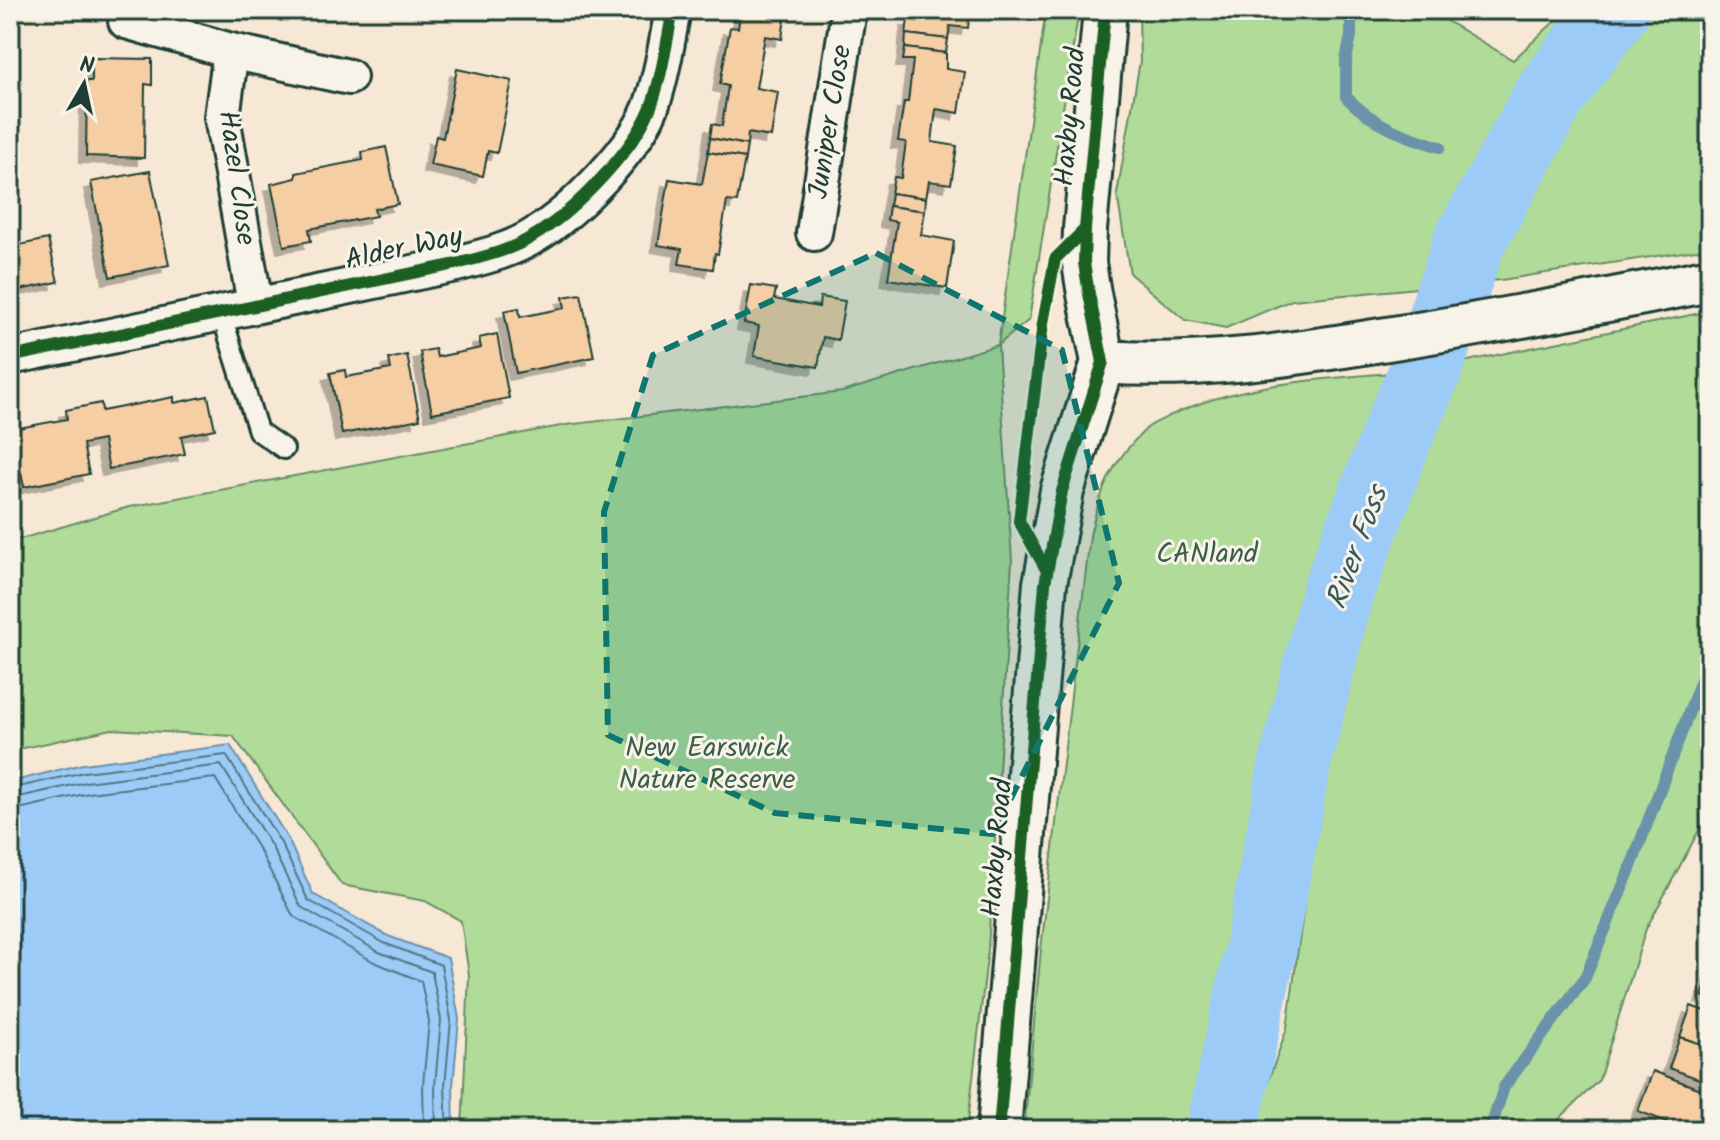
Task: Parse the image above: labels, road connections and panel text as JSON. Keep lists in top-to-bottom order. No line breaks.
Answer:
{"streets":{"street":["Haxby Road","Juniper Close","Hazel Close","Alder Way"]},"crossings":[["Hazel Close","Alder Way"]],"water":["River Foss"],"parks":["CANland","New Earswick Nature Reserve"],"north":"top"}
